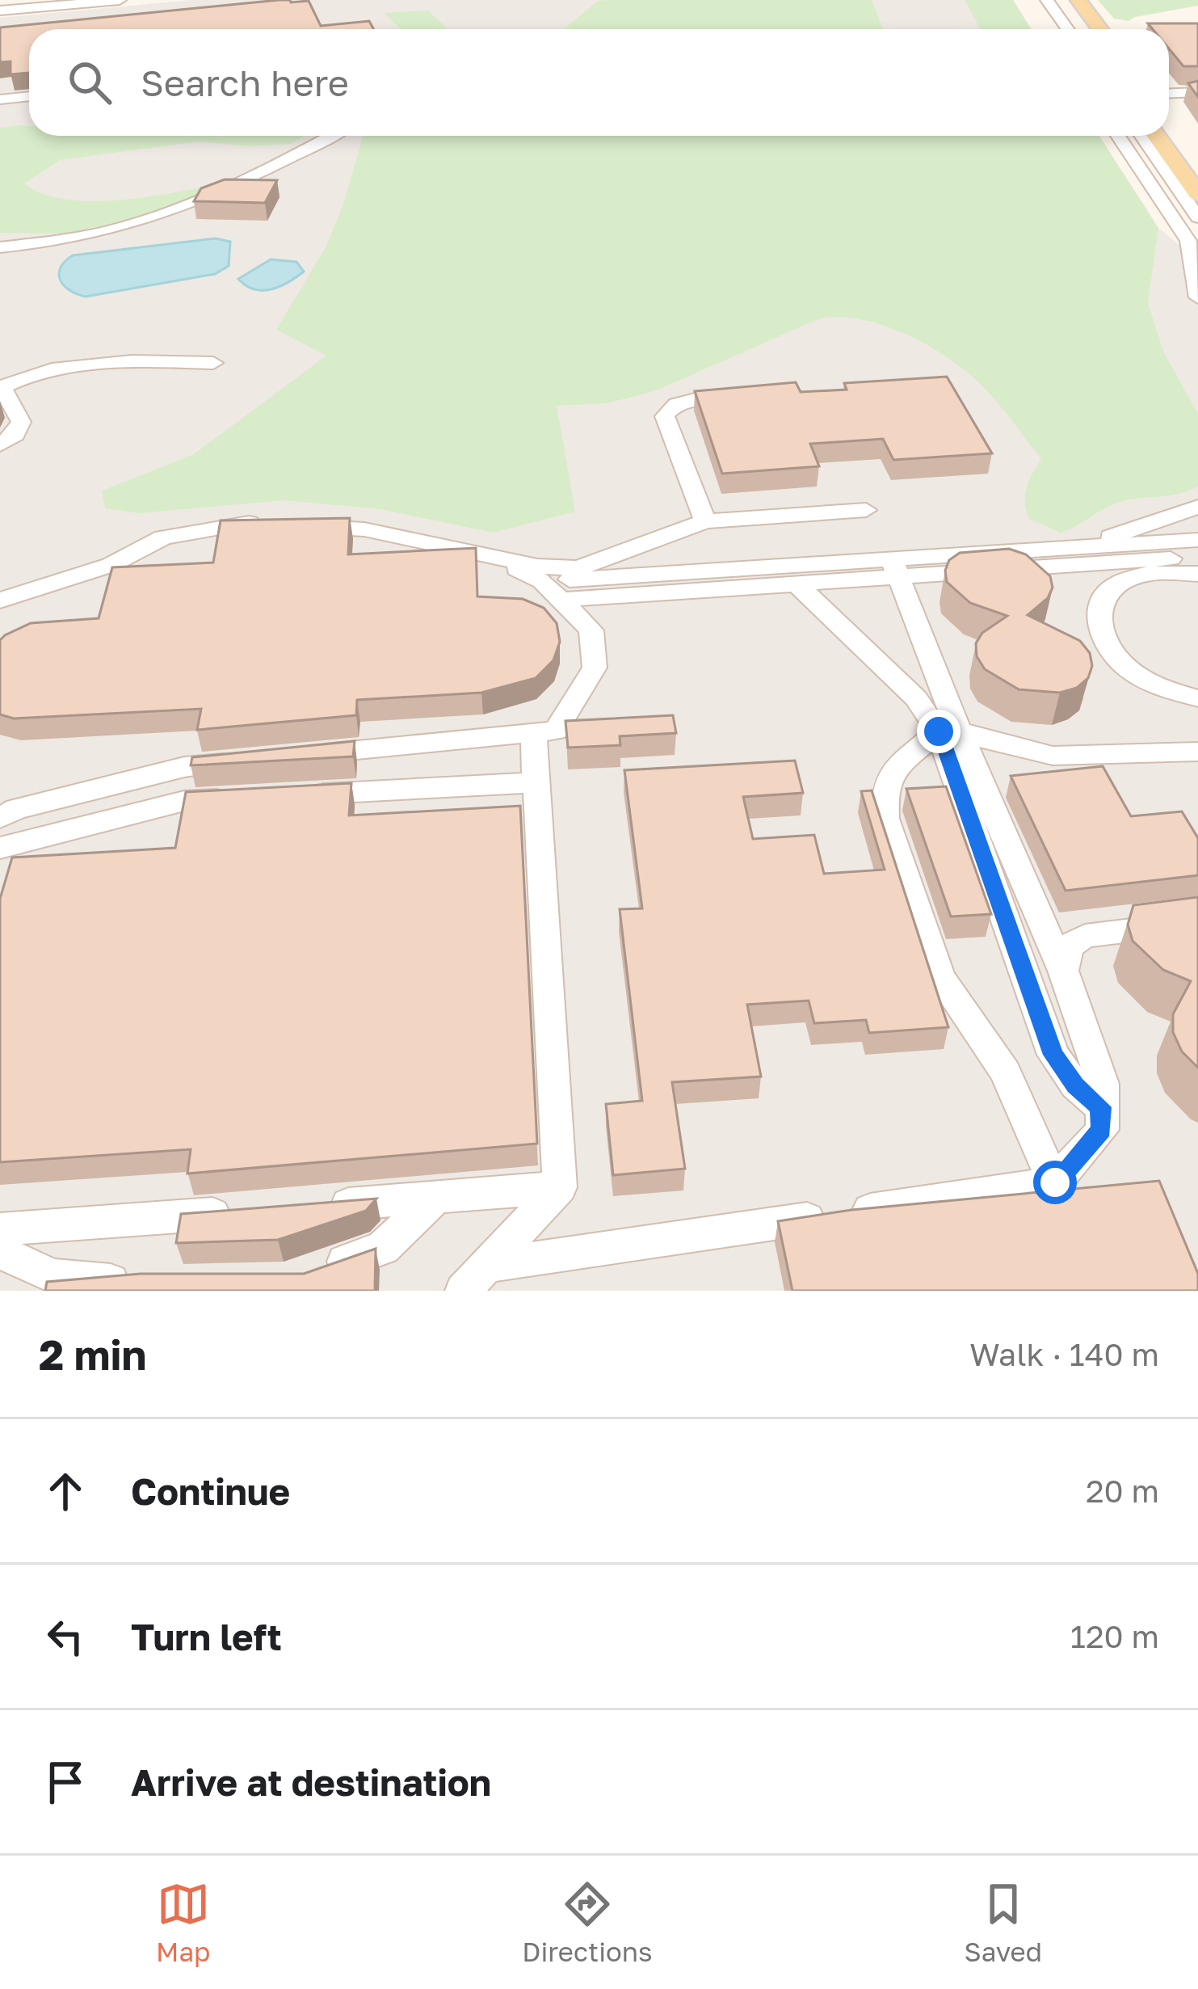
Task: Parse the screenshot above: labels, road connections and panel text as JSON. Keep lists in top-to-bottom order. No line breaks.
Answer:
{"page":{"search":"Search here","heading":["2 min","Walk · 140 m"],"list":[["Continue","20 m"],["Turn left","120 m"],"Arrive at destination"],"nav":["Map","Directions","Saved"]}}
